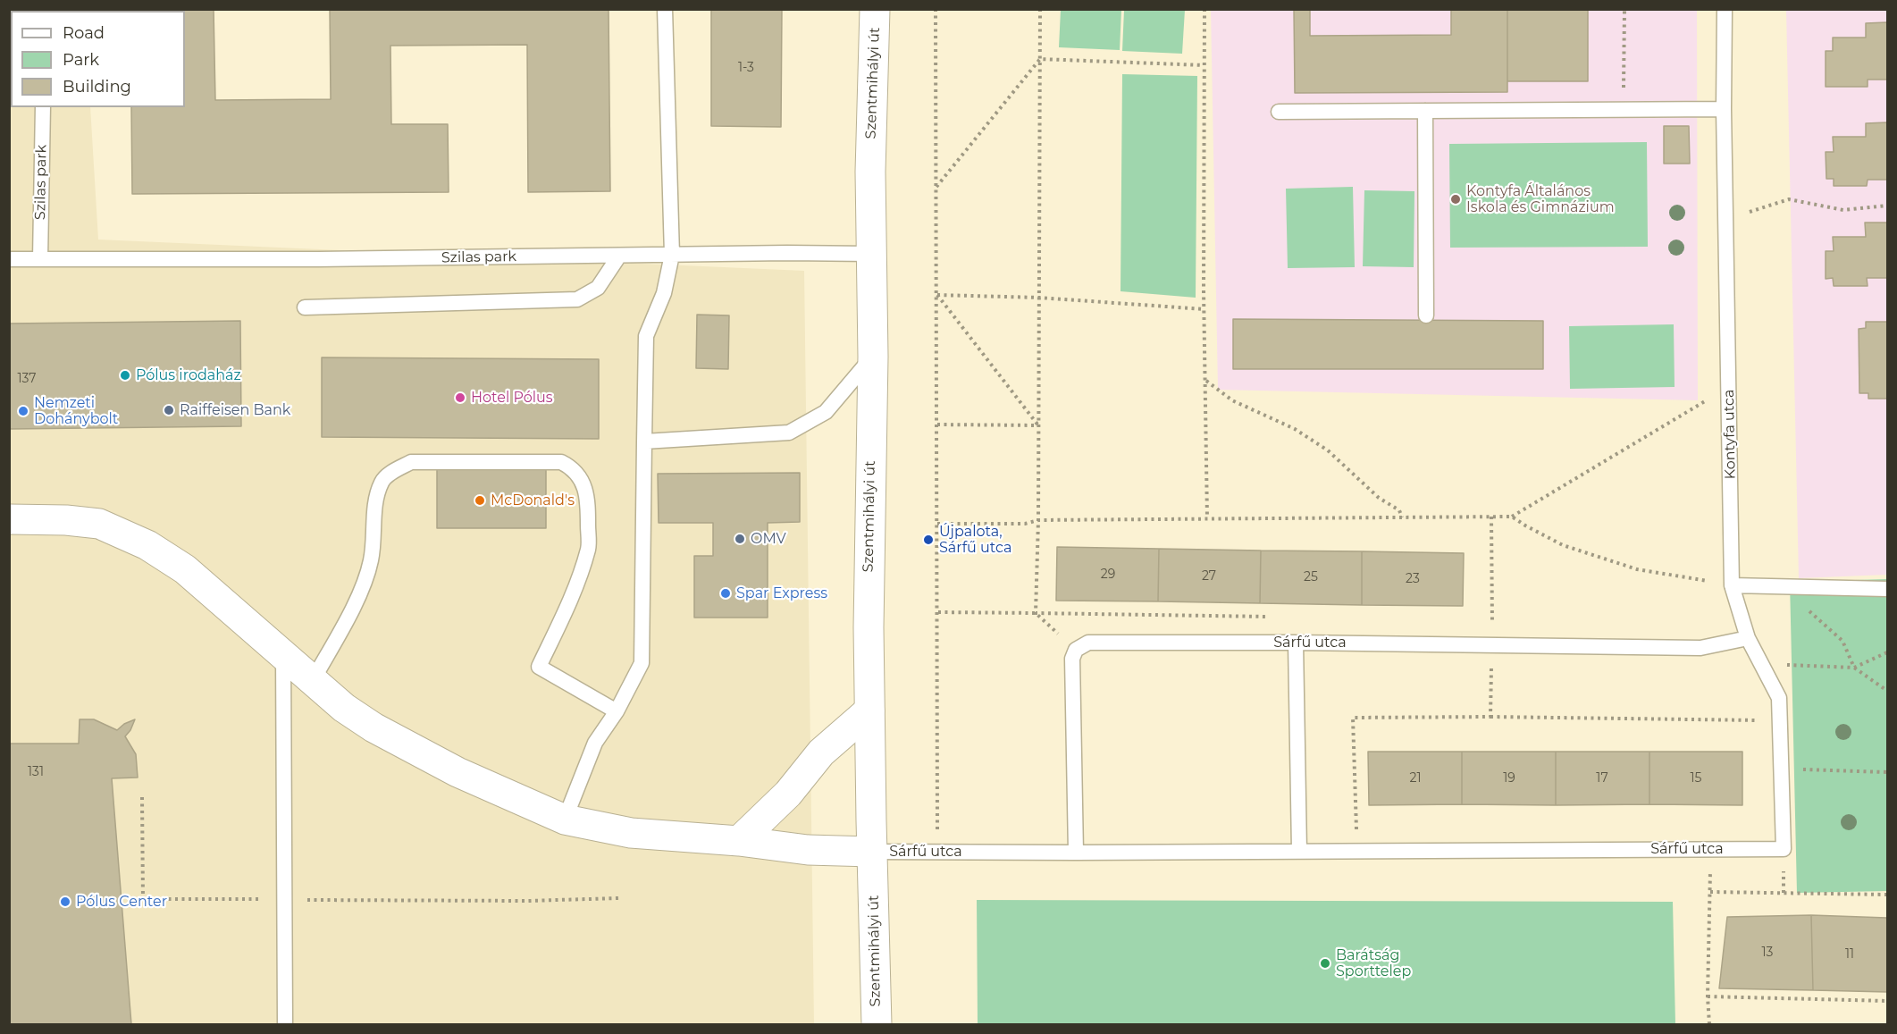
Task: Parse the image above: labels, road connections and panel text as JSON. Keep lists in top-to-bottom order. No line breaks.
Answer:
{"streets":{"street":["Szentmihályi út"],"lane":["Szilas park","Kontyfa utca","Sárfű utca"]},"crossings":[["Szentmihályi út","Szilas park"],["Szentmihályi út","Sárfű utca"],["Kontyfa utca","Sárfű utca"]],"places":["Kontyfa Általános Iskola és Gimnázium","Pólus irodaház","Hotel Pólus","Raiffeisen Bank","Nemzeti Dohánybolt","McDonald's","OMV","Újpalota, Sárfű utca","Spar Express","Pólus Center","Barátság Sporttelep"],"house_numbers":["1-3","137","29","27","25","23","131","21","19","17","15","13","11"],"legend":["Road","Park","Building"]}
